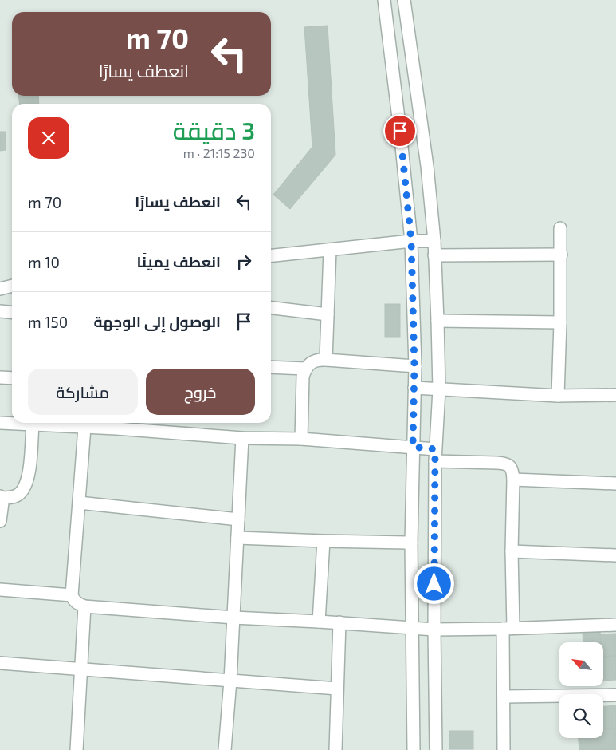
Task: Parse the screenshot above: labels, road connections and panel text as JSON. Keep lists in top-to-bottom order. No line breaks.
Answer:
{"north":"top left","page":{"turn":["70 m","انعطف يسارًا"],"heading":["3 دقيقة","230 m · 21:15"],"list":[{"name":"انعطف يسارًا","value":"70 m"},{"name":"انعطف يمينًا","value":"10 m"},{"name":"الوصول إلى الوجهة","value":"150 m"}],"buttons":["خروج","مشاركة"]}}
